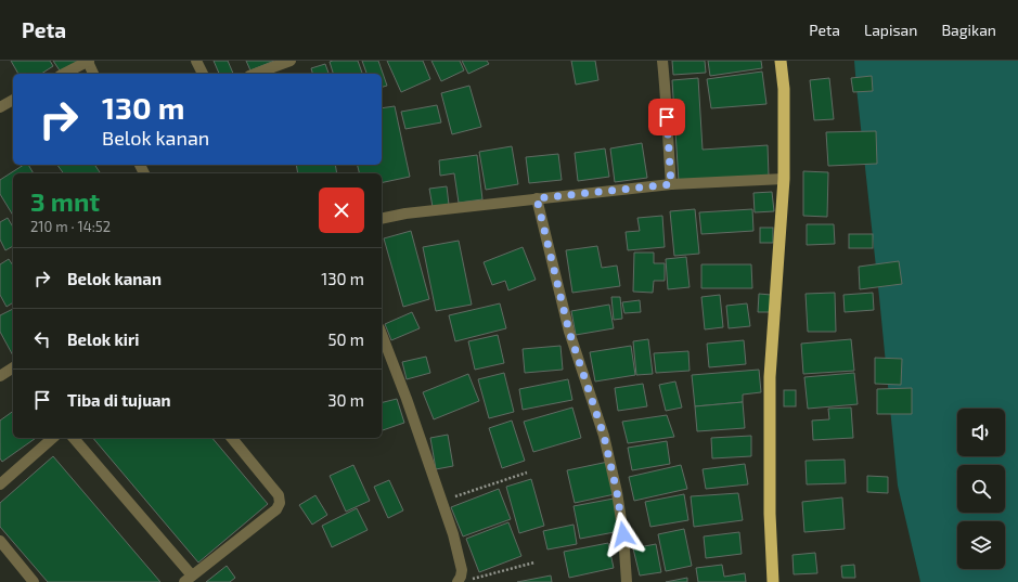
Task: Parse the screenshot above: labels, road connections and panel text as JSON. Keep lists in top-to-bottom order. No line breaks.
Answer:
{"page":{"header":"Peta","nav":["Peta","Lapisan","Bagikan"],"turn":["130 m","Belok kanan"],"heading":["3 mnt","210 m · 14:52"],"list":[{"name":"Belok kanan","value":"130 m"},{"name":"Belok kiri","value":"50 m"},{"name":"Tiba di tujuan","value":"30 m"}]}}
